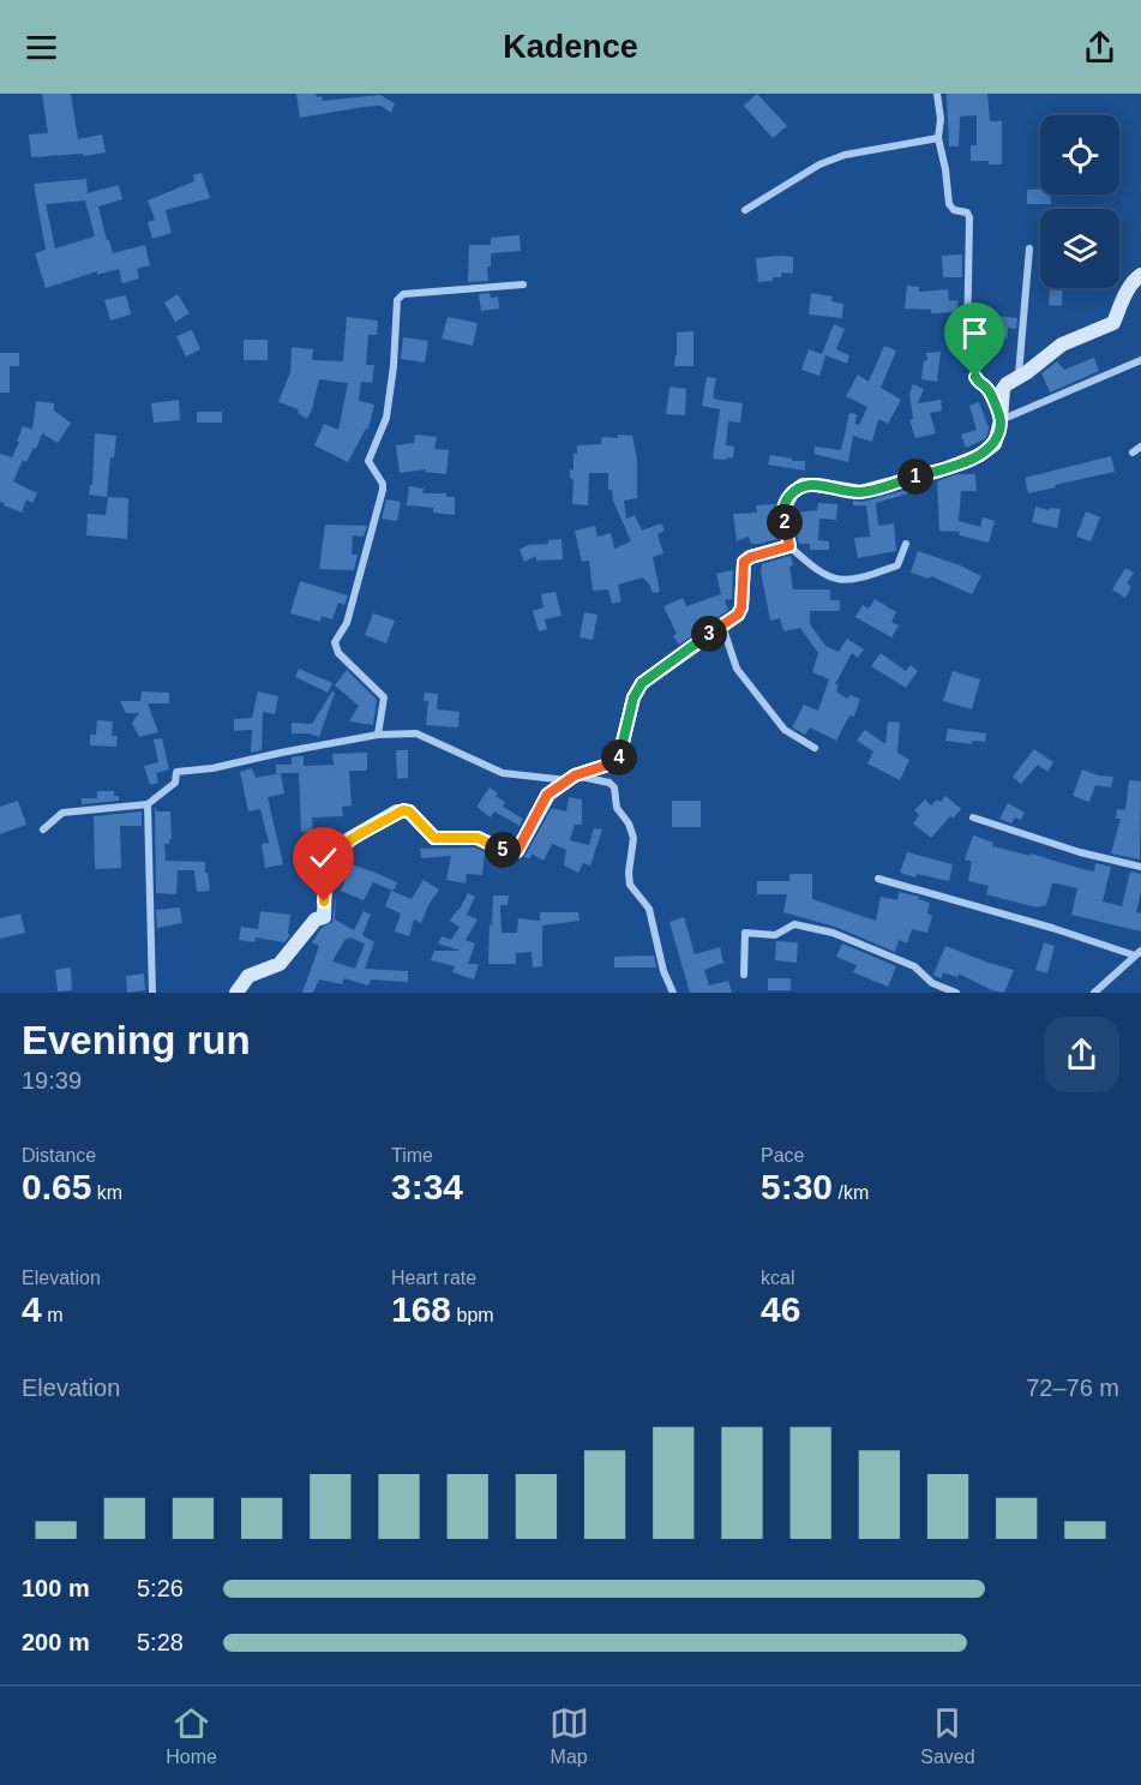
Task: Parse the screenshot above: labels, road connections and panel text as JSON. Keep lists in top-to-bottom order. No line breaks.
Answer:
{"page":{"header":"Kadence","pins":["1","2","3","4","5"],"heading":["Evening run","19:39"],"stats":[["Distance","0.65 km"],["Time","3:34"],["Pace","5:30 /km"],["Elevation","4 m"],["Heart rate","168 bpm"],["kcal","46"]],"chart":["Elevation","72–76 m"],"list":[{"name":"100 m","note":"5:26"},{"name":"200 m","note":"5:28"}],"tabs":["Home","Map","Saved"]}}
